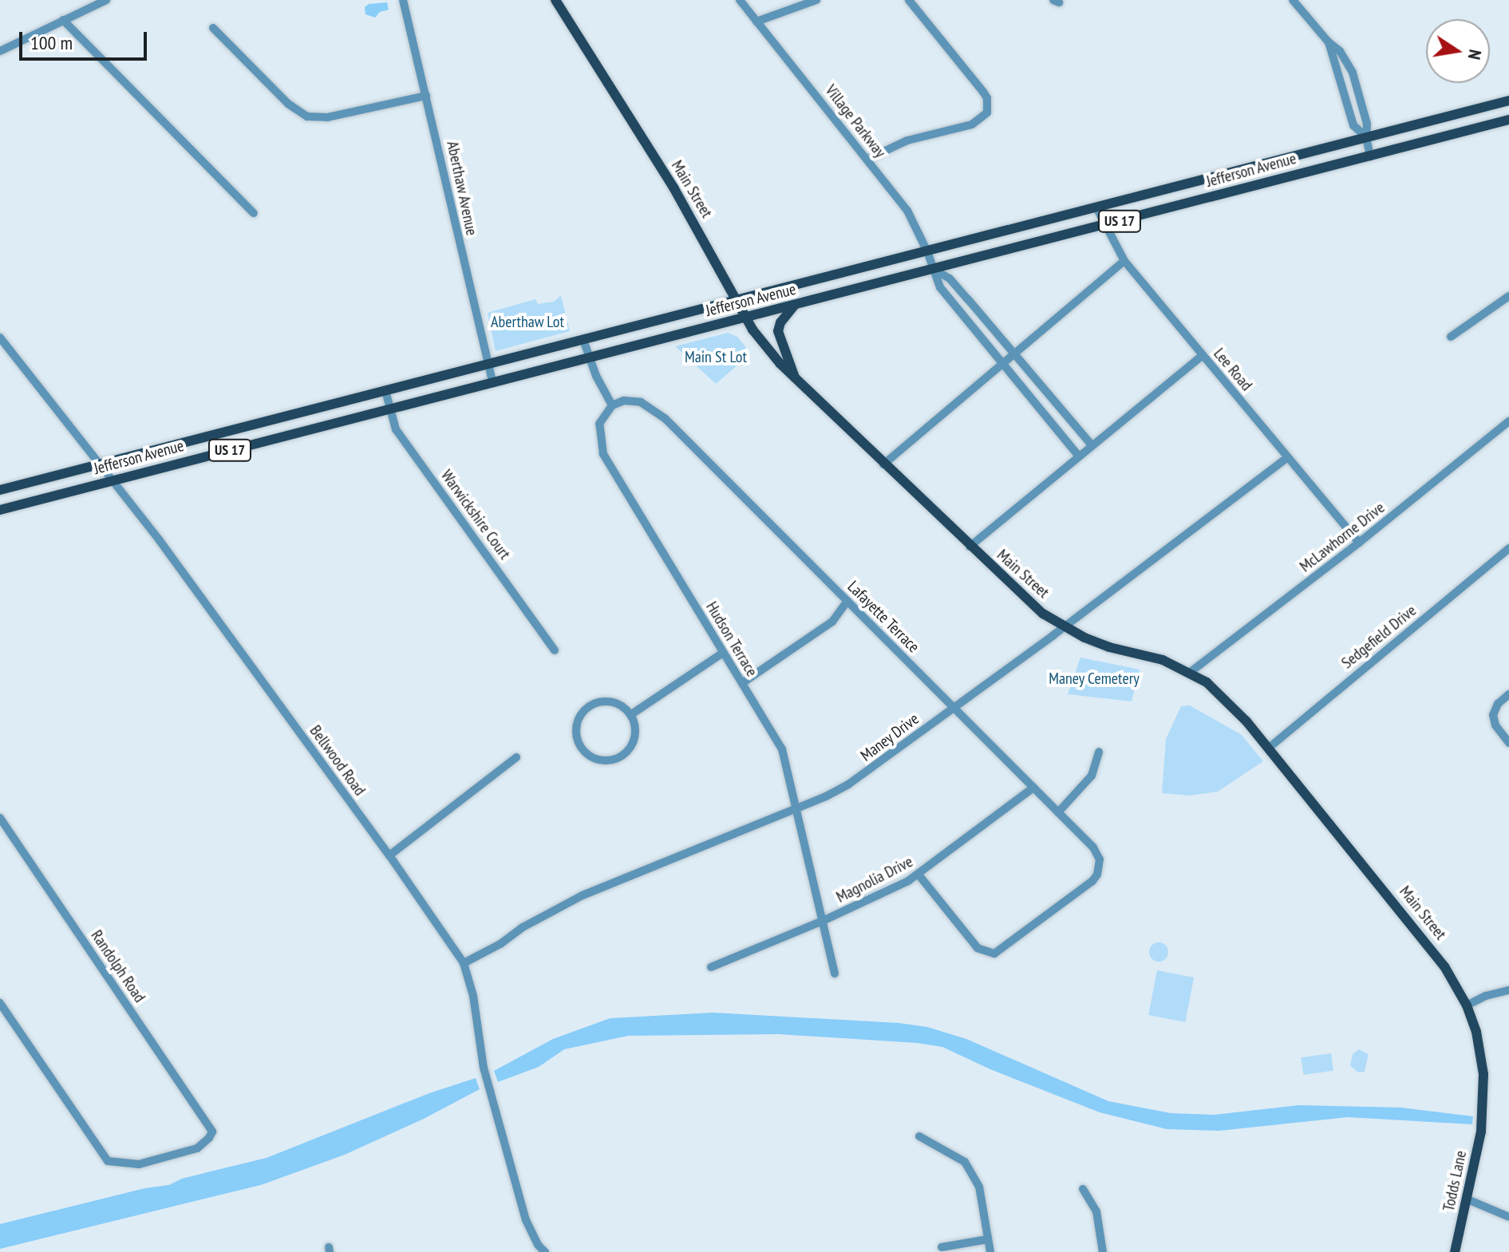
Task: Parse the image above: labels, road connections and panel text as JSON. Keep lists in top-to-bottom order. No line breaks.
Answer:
{"streets":{"main road":["Jefferson Avenue","Main Street","US 17","Todds Lane"],"street":["Village Parkway","Aberthaw Avenue","Lee Road","Warwickshire Court","McLawhorne Drive","Lafayette Terrace","Sedgefield Drive","Hudson Terrace","Maney Drive","Bellwood Road","Magnolia Drive","Randolph Road"]},"crossings":[["Village Parkway","Jefferson Avenue"],["Jefferson Avenue","Aberthaw Avenue"],["Jefferson Avenue","Main Street"],["Jefferson Avenue","Lee Road"],["Jefferson Avenue","Warwickshire Court"],["Jefferson Avenue","Bellwood Road"],["Main Street","McLawhorne Drive"],["Main Street","Sedgefield Drive"],["Main Street","Maney Drive"],["Main Street","Todds Lane"],["Lee Road","McLawhorne Drive"],["Lee Road","Maney Drive"],["Lafayette Terrace","Hudson Terrace"],["Lafayette Terrace","Maney Drive"],["Lafayette Terrace","Magnolia Drive"],["Hudson Terrace","Maney Drive"],["Hudson Terrace","Magnolia Drive"],["Maney Drive","Bellwood Road"]],"parks":["Aberthaw Lot","Main St Lot","Maney Cemetery"],"scale_bar":"100 m","north":"right"}
